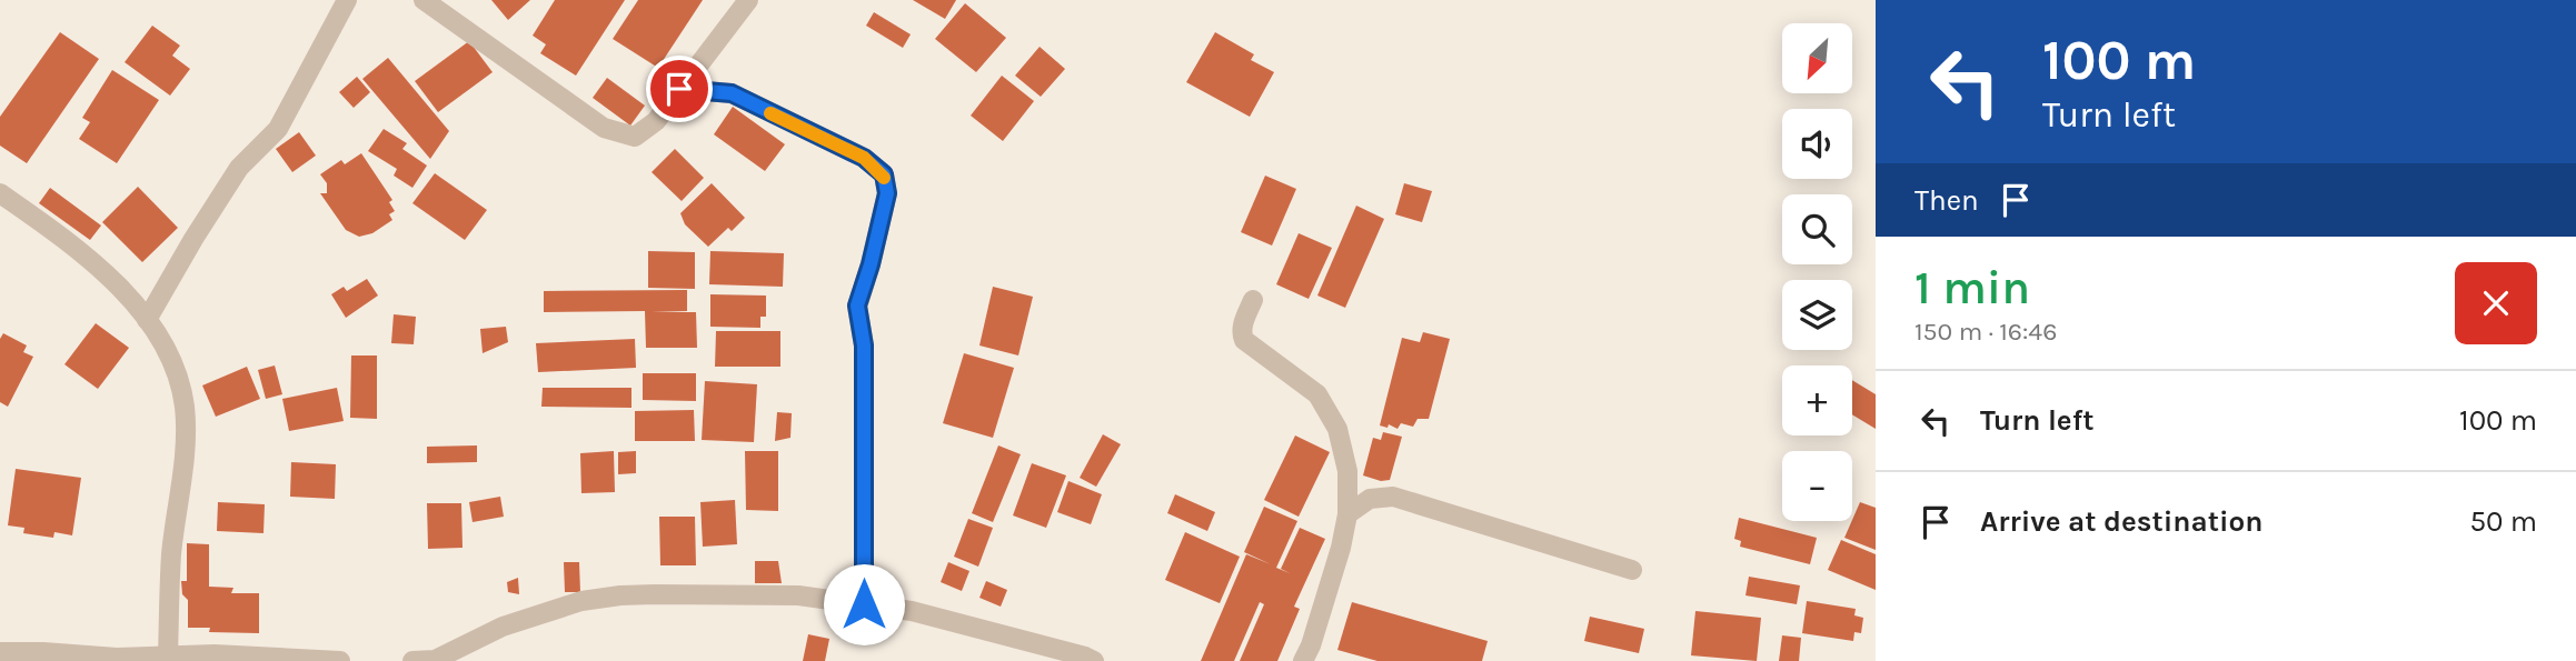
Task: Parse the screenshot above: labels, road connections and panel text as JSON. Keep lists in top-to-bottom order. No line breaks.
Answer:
{"north":"bottom left","page":{"turn":["100 m","Turn left"],"map_buttons":["+","−"],"then":"Then","heading":["1 min","150 m · 16:46"],"list":[{"name":"Turn left","value":"100 m"},{"name":"Arrive at destination","value":"50 m"}]}}
